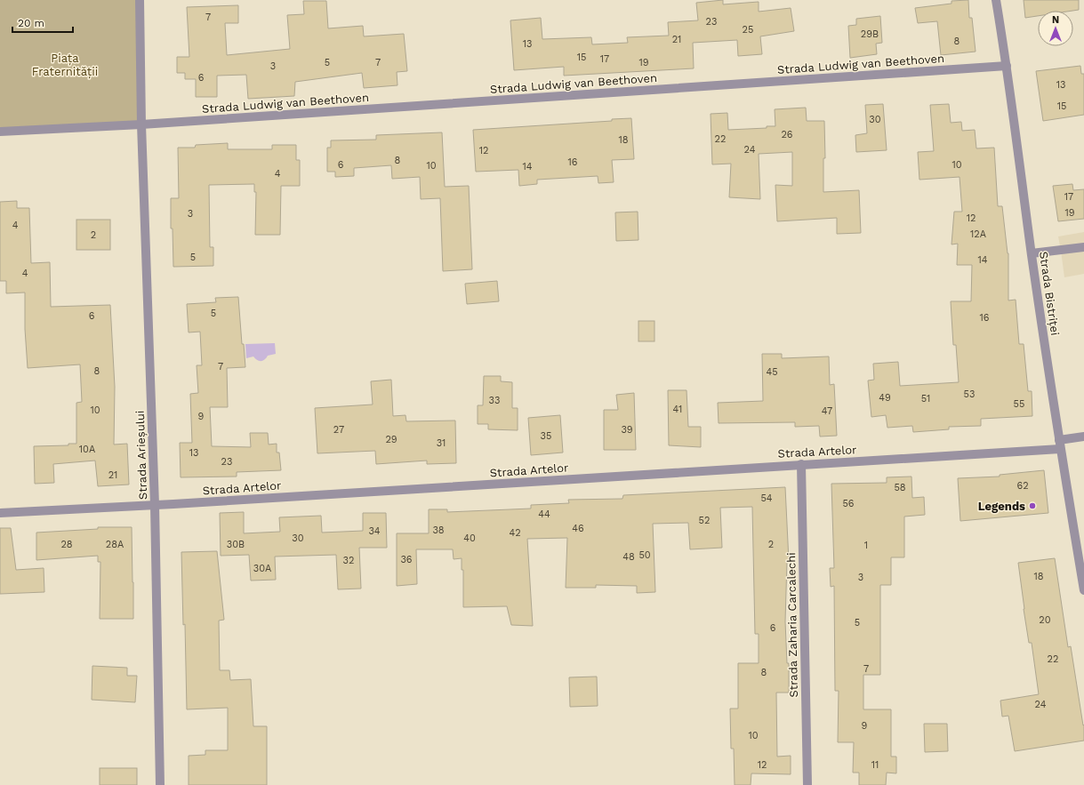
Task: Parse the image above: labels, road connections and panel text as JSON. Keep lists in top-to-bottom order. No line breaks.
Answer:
{"streets":{"street":["Strada Ludwig van Beethoven","Strada Bistriței","Strada Artelor","Strada Arieșului","Strada Zaharia Carcalechi"]},"crossings":[["Strada Ludwig van Beethoven","Strada Bistriței"],["Strada Ludwig van Beethoven","Strada Arieșului"],["Strada Bistriței","Strada Artelor"],["Strada Artelor","Strada Arieșului"],["Strada Artelor","Strada Zaharia Carcalechi"]],"parks":["Piața Fraternității"],"places":["Legends"],"house_numbers":["7","23","25","29B","21","8","13","15","17","5","7","19","3","6","13","15","30","26","22","18","24","12","8","16","6","10","10","14","4","17","19","3","12","4","12A","2","5","14","4","5","6","16","7","8","45","53","49","51","33","55","41","10","47","9","27","39","35","29","31","10A","13","23","21","62","58","54","56","44","52","46","38","34","42","30","40","28","28A","30B","2","1","50","48","36","32","30A","18","3","20","5","6","22","7","8","24","9","10","12","11"],"scale_bar":"20 m","north":"top"}
